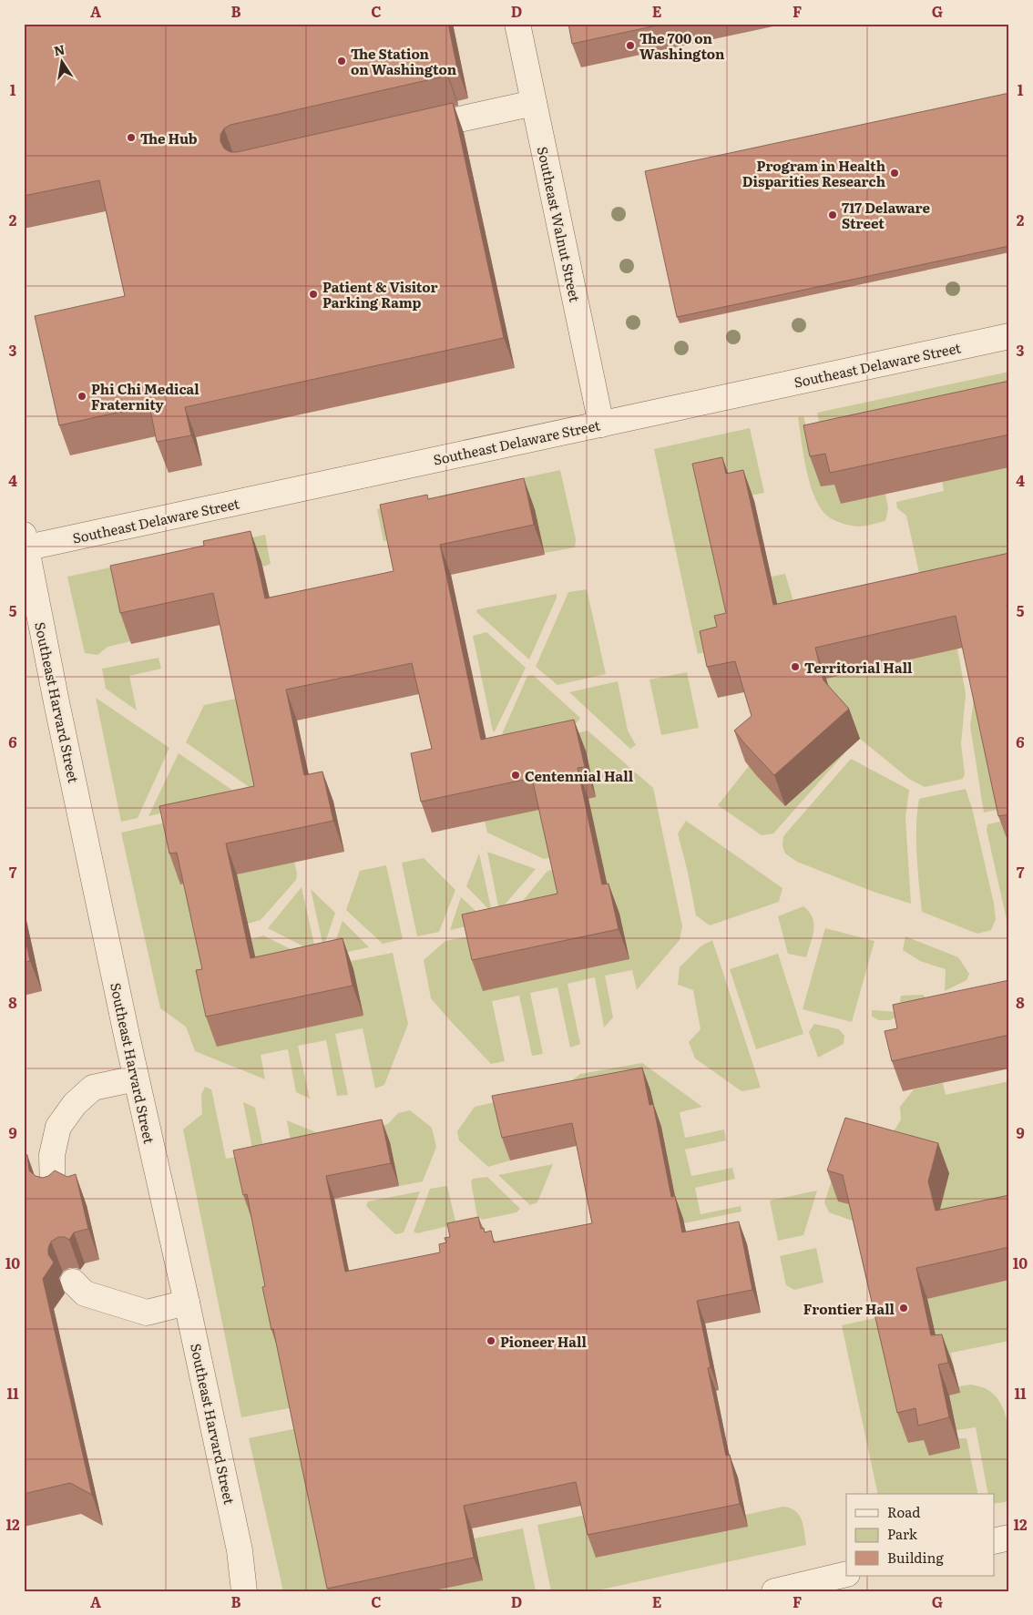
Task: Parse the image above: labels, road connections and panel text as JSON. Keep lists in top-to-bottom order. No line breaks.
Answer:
{"streets":{"street":["Southeast Walnut Street","Southeast Delaware Street","Southeast Harvard Street"]},"crossings":[["Southeast Walnut Street","Southeast Delaware Street"],["Southeast Delaware Street","Southeast Harvard Street"]],"places":["The 700 on Washington","The Station on Washington","The Hub","Program in Health Disparities Research","717 Delaware Street","Patient & Visitor Parking Ramp","Phi Chi Medical Fraternity","Territorial Hall","Centennial Hall","Frontier Hall","Pioneer Hall"],"legend":["Road","Park","Building"],"north":"top","grid":{"columns":["A","B","C","D","E","F","G"],"rows":["1","2","3","4","5","6","7","8","9","10","11","12"]}}
